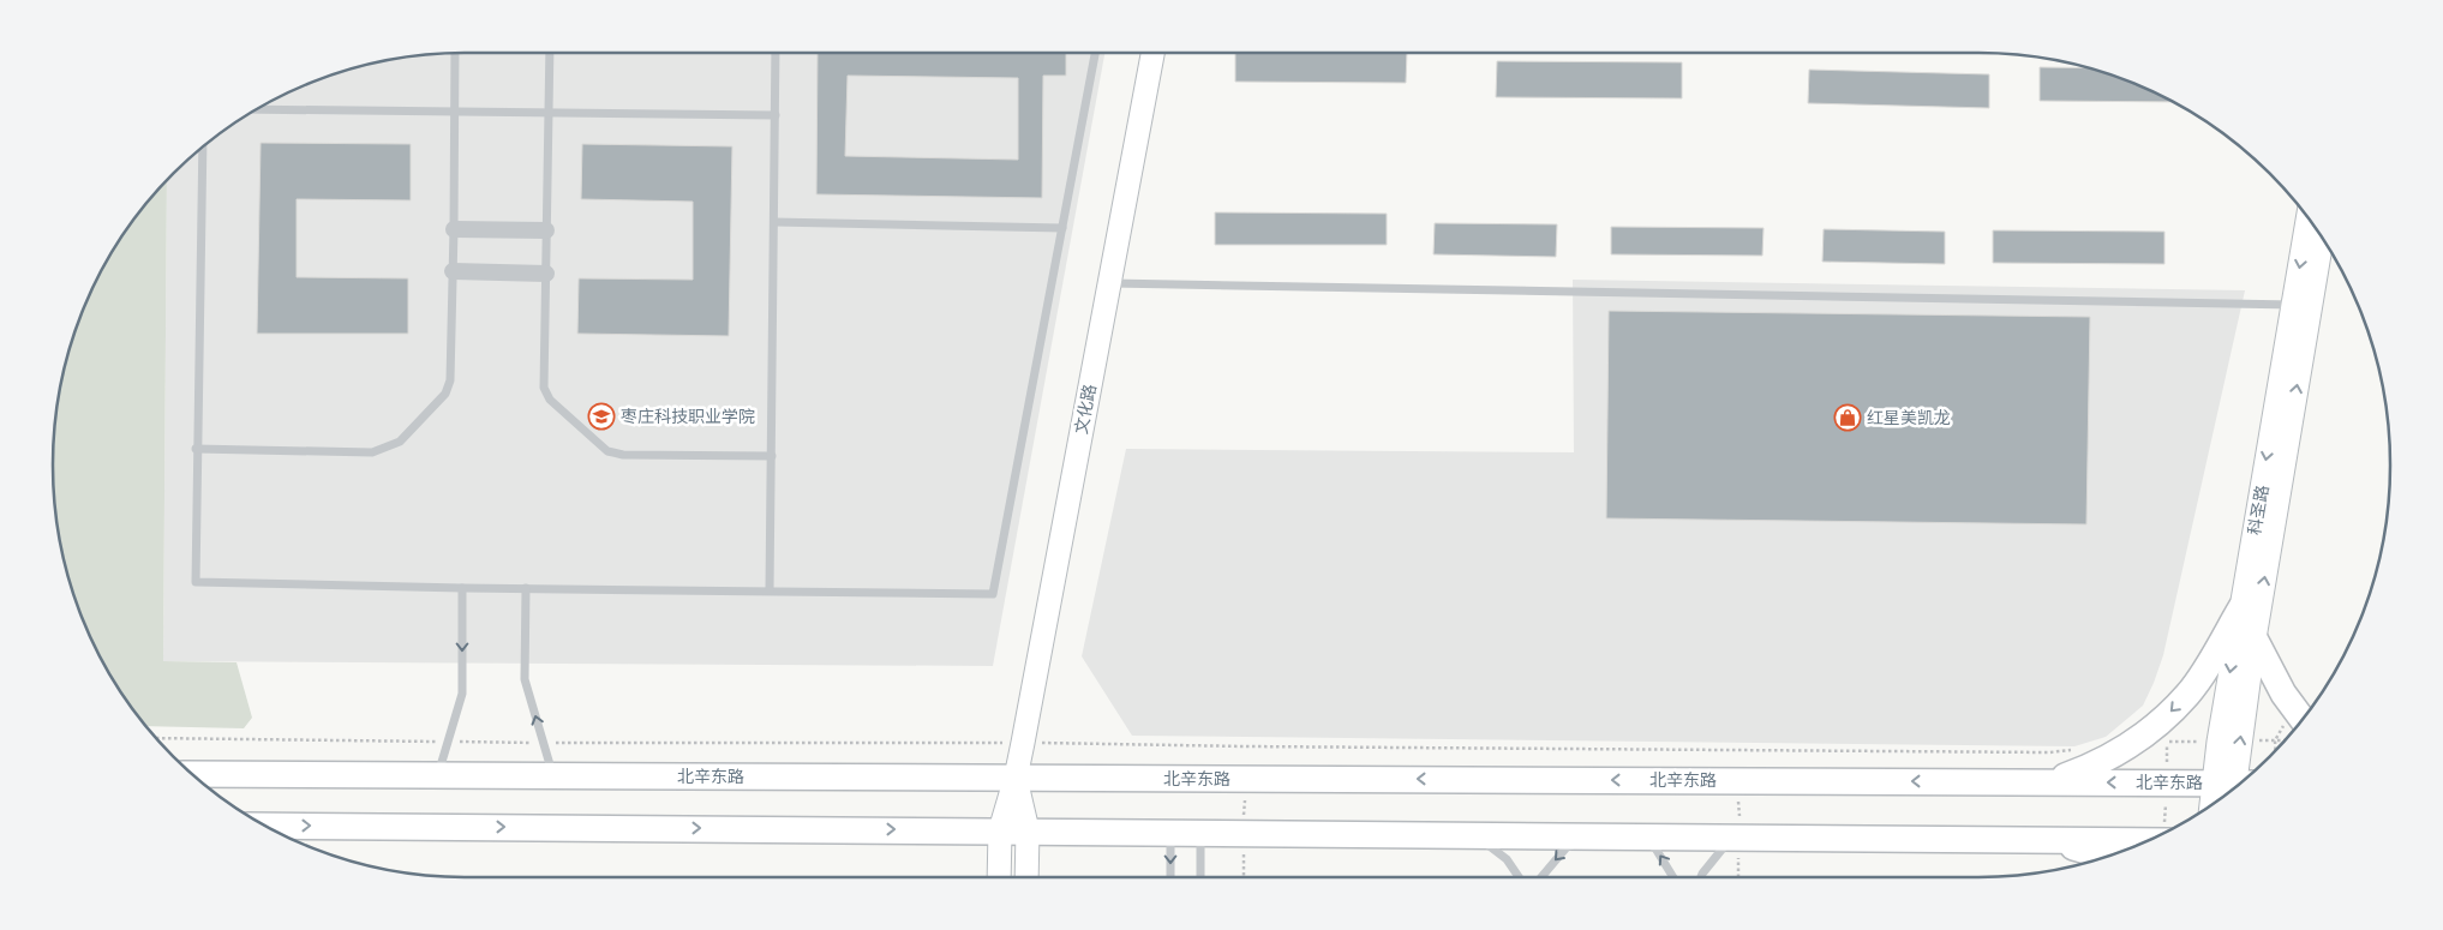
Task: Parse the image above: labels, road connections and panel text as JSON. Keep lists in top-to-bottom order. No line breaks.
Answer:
{"streets":{"main road":["北辛东路"],"street":["文化路","科圣路"]},"crossings":[["文化路","北辛东路"],["科圣路","北辛东路"]],"places":{"school or university":["枣庄科技职业学院"],"shop":["红星美凯龙"]}}
